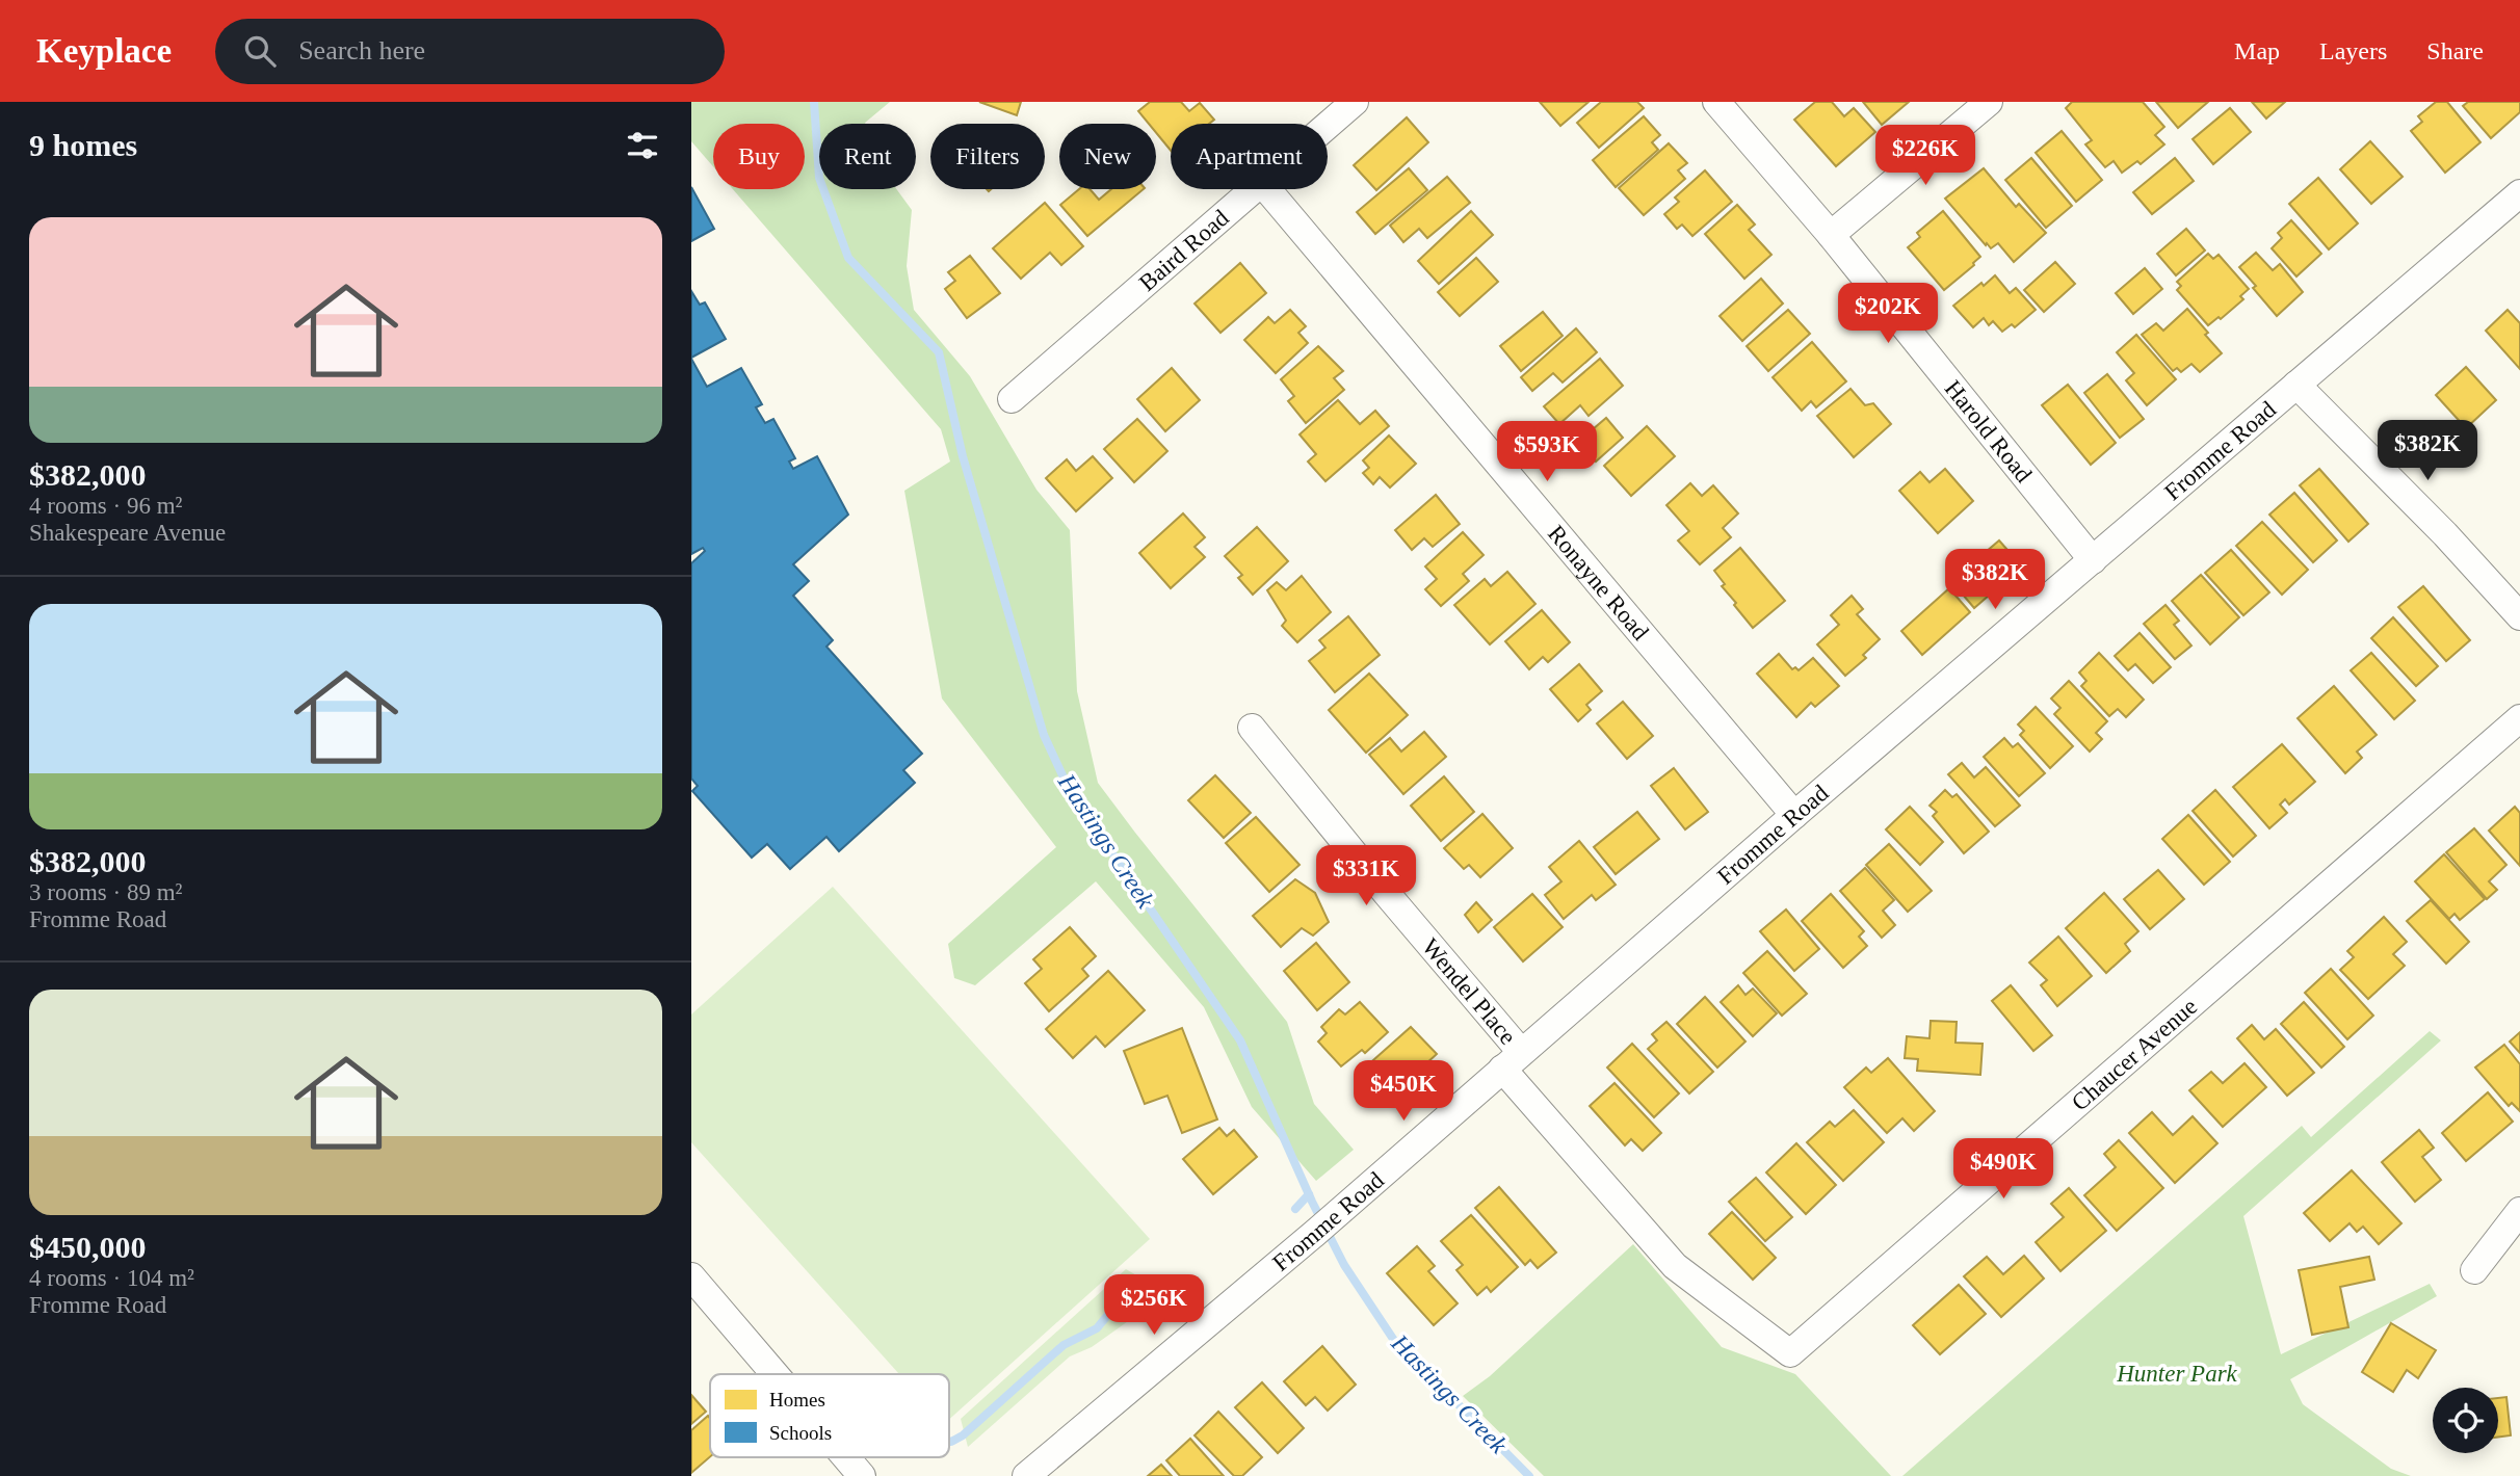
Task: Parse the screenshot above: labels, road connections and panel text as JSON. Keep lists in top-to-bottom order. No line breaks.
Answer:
{"streets":{"street":["Baird Road","Harold Road","Fromme Road","Ronayne Road","Wendel Place","Chaucer Avenue"]},"crossings":[["Harold Road","Fromme Road"],["Fromme Road","Ronayne Road"],["Fromme Road","Wendel Place"],["Fromme Road","Chaucer Avenue"],["Wendel Place","Chaucer Avenue"]],"water":["Hastings Creek"],"parks":["Hunter Park"],"legend":["Homes","Schools"],"page":{"header":"Keyplace","search":"Search here","nav":["Map","Layers","Share"],"heading":"9 homes","chip":["Buy","Rent","Filters","New","Apartment"],"price":["$226K","$202K","$382K","$593K","$382K","$331K","$450K","$490K","$256K"],"list":[{"name":"$382,000","note":"4 rooms · 96 m² · Shakespeare Avenue"},{"name":"$382,000","note":"3 rooms · 89 m² · Fromme Road"},{"name":"$450,000","note":"4 rooms · 104 m² · Fromme Road"}]}}
